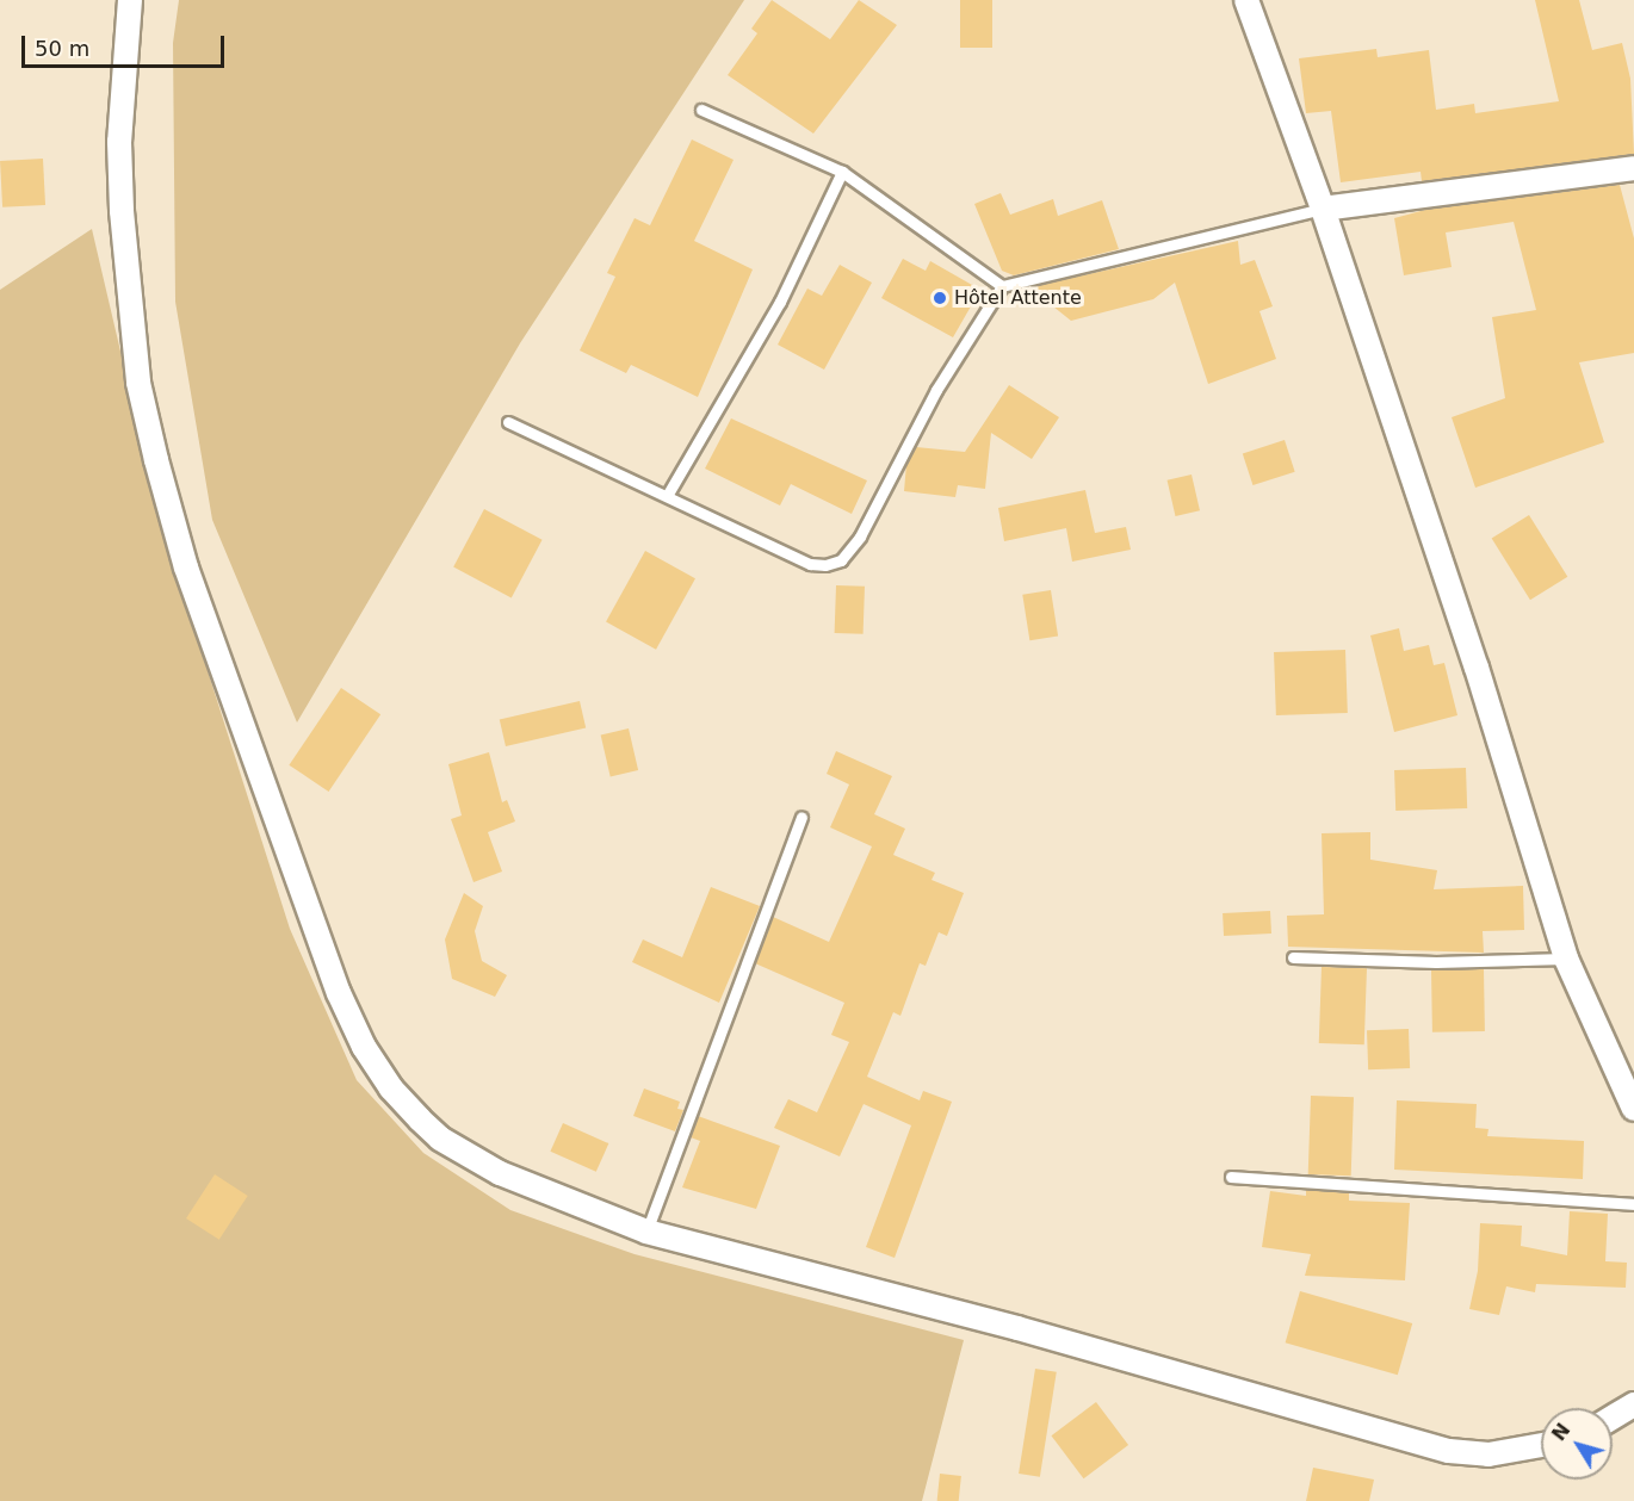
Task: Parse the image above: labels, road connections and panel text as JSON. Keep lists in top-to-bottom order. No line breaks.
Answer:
{"places":["Hôtel Attente"],"scale_bar":"50 m","north":"top left"}
